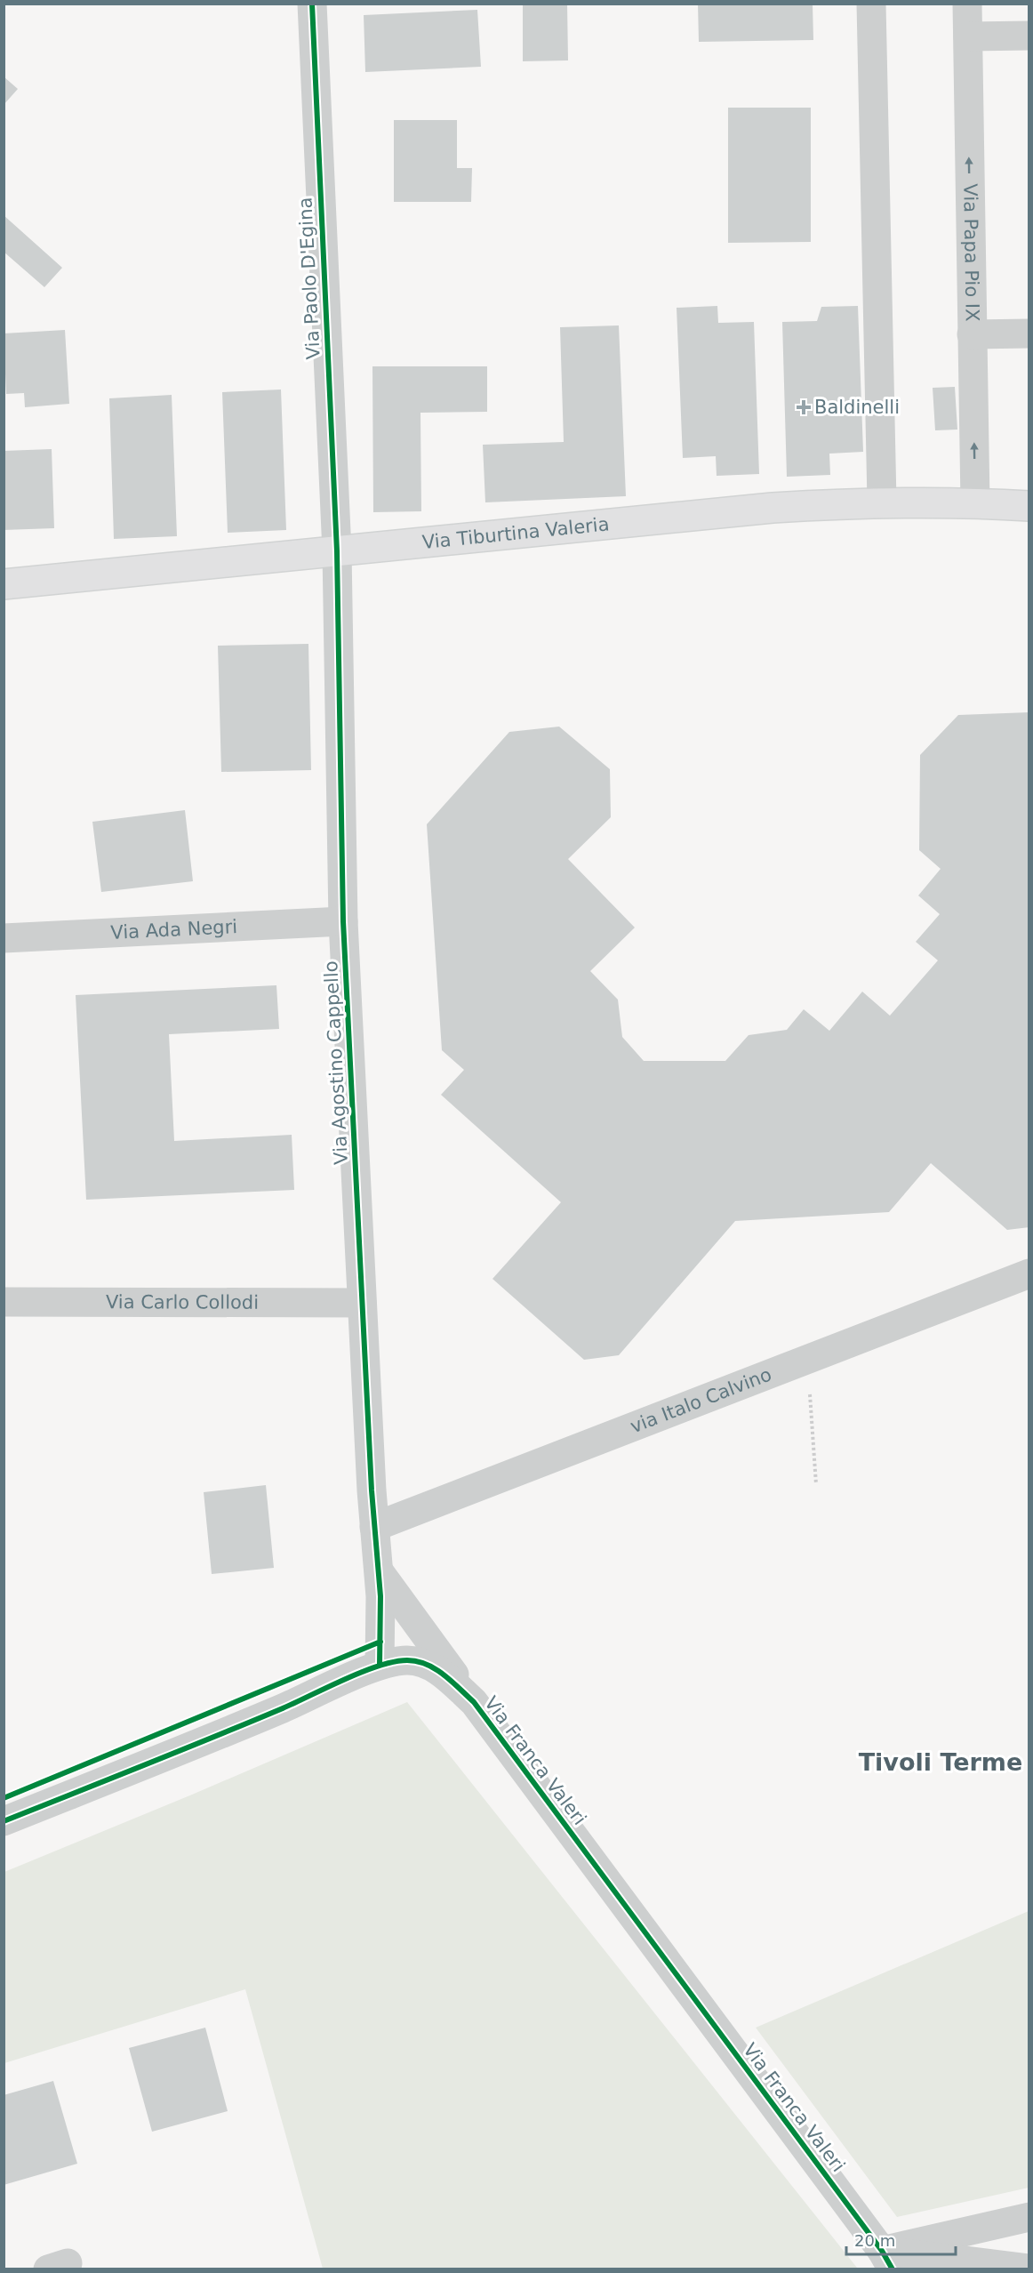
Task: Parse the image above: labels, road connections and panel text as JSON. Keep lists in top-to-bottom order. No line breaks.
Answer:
{"streets":{"main road":["Via Tiburtina Valeria"],"street":["Via Papa Pio IX","Via Paolo D'Egina","Via Ada Negri","Via Agostino Cappello","Via Carlo Collodi","via Italo Calvino","Via Franca Valeri"]},"crossings":[["Via Papa Pio IX","Via Tiburtina Valeria"],["Via Paolo D'Egina","Via Tiburtina Valeria"],["Via Paolo D'Egina","Via Agostino Cappello"],["Via Tiburtina Valeria","Via Agostino Cappello"],["Via Ada Negri","Via Agostino Cappello"],["Via Agostino Cappello","Via Carlo Collodi"],["Via Agostino Cappello","via Italo Calvino"],["Via Agostino Cappello","Via Franca Valeri"]],"districts":["Tivoli Terme"],"places":{"health":["Baldinelli"]},"scale_bar":"20 m"}
